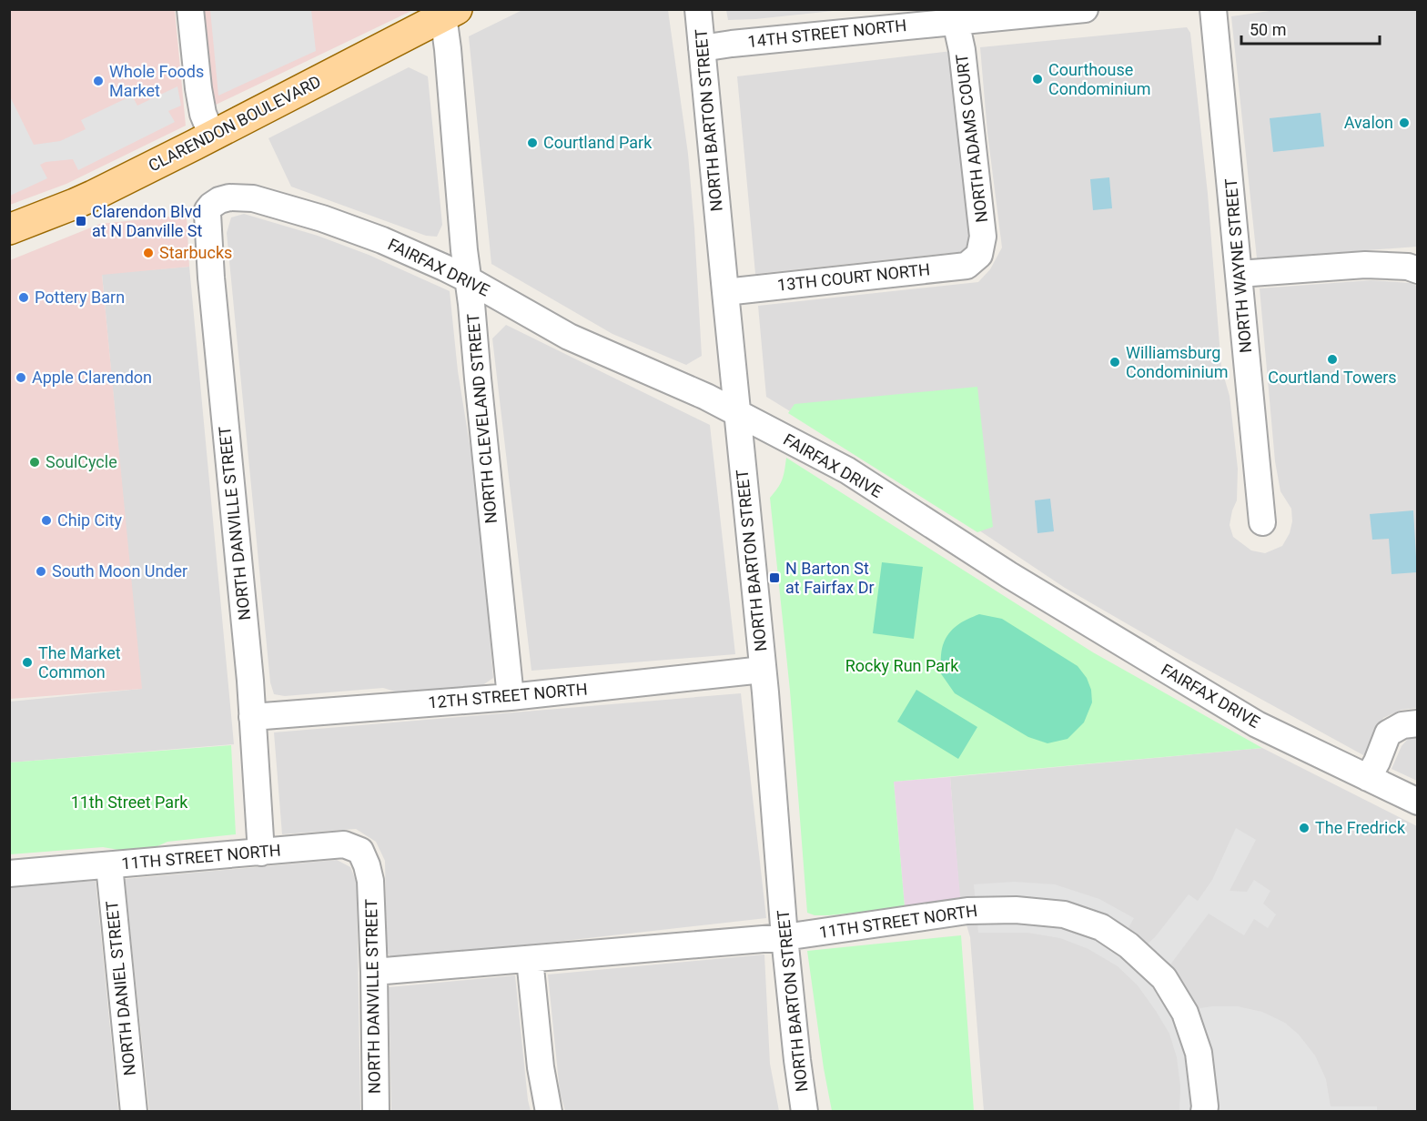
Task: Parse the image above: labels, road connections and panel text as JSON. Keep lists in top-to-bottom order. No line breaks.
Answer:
{"streets":{"main road":["CLARENDON BOULEVARD"],"street":["14TH STREET NORTH","NORTH BARTON STREET","NORTH ADAMS COURT","NORTH WAYNE STREET","FAIRFAX DRIVE","13TH COURT NORTH","NORTH CLEVELAND STREET","NORTH DANVILLE STREET","12TH STREET NORTH","11TH STREET NORTH","NORTH DANIEL STREET"]},"crossings":[["14TH STREET NORTH","NORTH BARTON STREET"],["14TH STREET NORTH","NORTH ADAMS COURT"],["NORTH BARTON STREET","FAIRFAX DRIVE"],["NORTH BARTON STREET","13TH COURT NORTH"],["NORTH BARTON STREET","12TH STREET NORTH"],["NORTH BARTON STREET","11TH STREET NORTH"],["CLARENDON BOULEVARD","NORTH CLEVELAND STREET"],["NORTH ADAMS COURT","13TH COURT NORTH"],["FAIRFAX DRIVE","NORTH CLEVELAND STREET"],["FAIRFAX DRIVE","NORTH DANVILLE STREET"],["NORTH CLEVELAND STREET","12TH STREET NORTH"],["NORTH DANVILLE STREET","12TH STREET NORTH"],["NORTH DANVILLE STREET","11TH STREET NORTH"],["11TH STREET NORTH","NORTH DANIEL STREET"]],"parks":["Rocky Run Park","11th Street Park"],"places":{"other":["Courthouse Condominium","Whole Foods Market","Avalon","Courtland Park","Starbucks","Pottery Barn","Courtland Towers","Williamsburg Condominium","Apple Clarendon","SoulCycle","Chip City","South Moon Under","The Market Common","The Fredrick"],"transit":["Clarendon Blvd at N Danville St","N Barton St at Fairfax Dr"]},"scale_bar":"50 m"}
